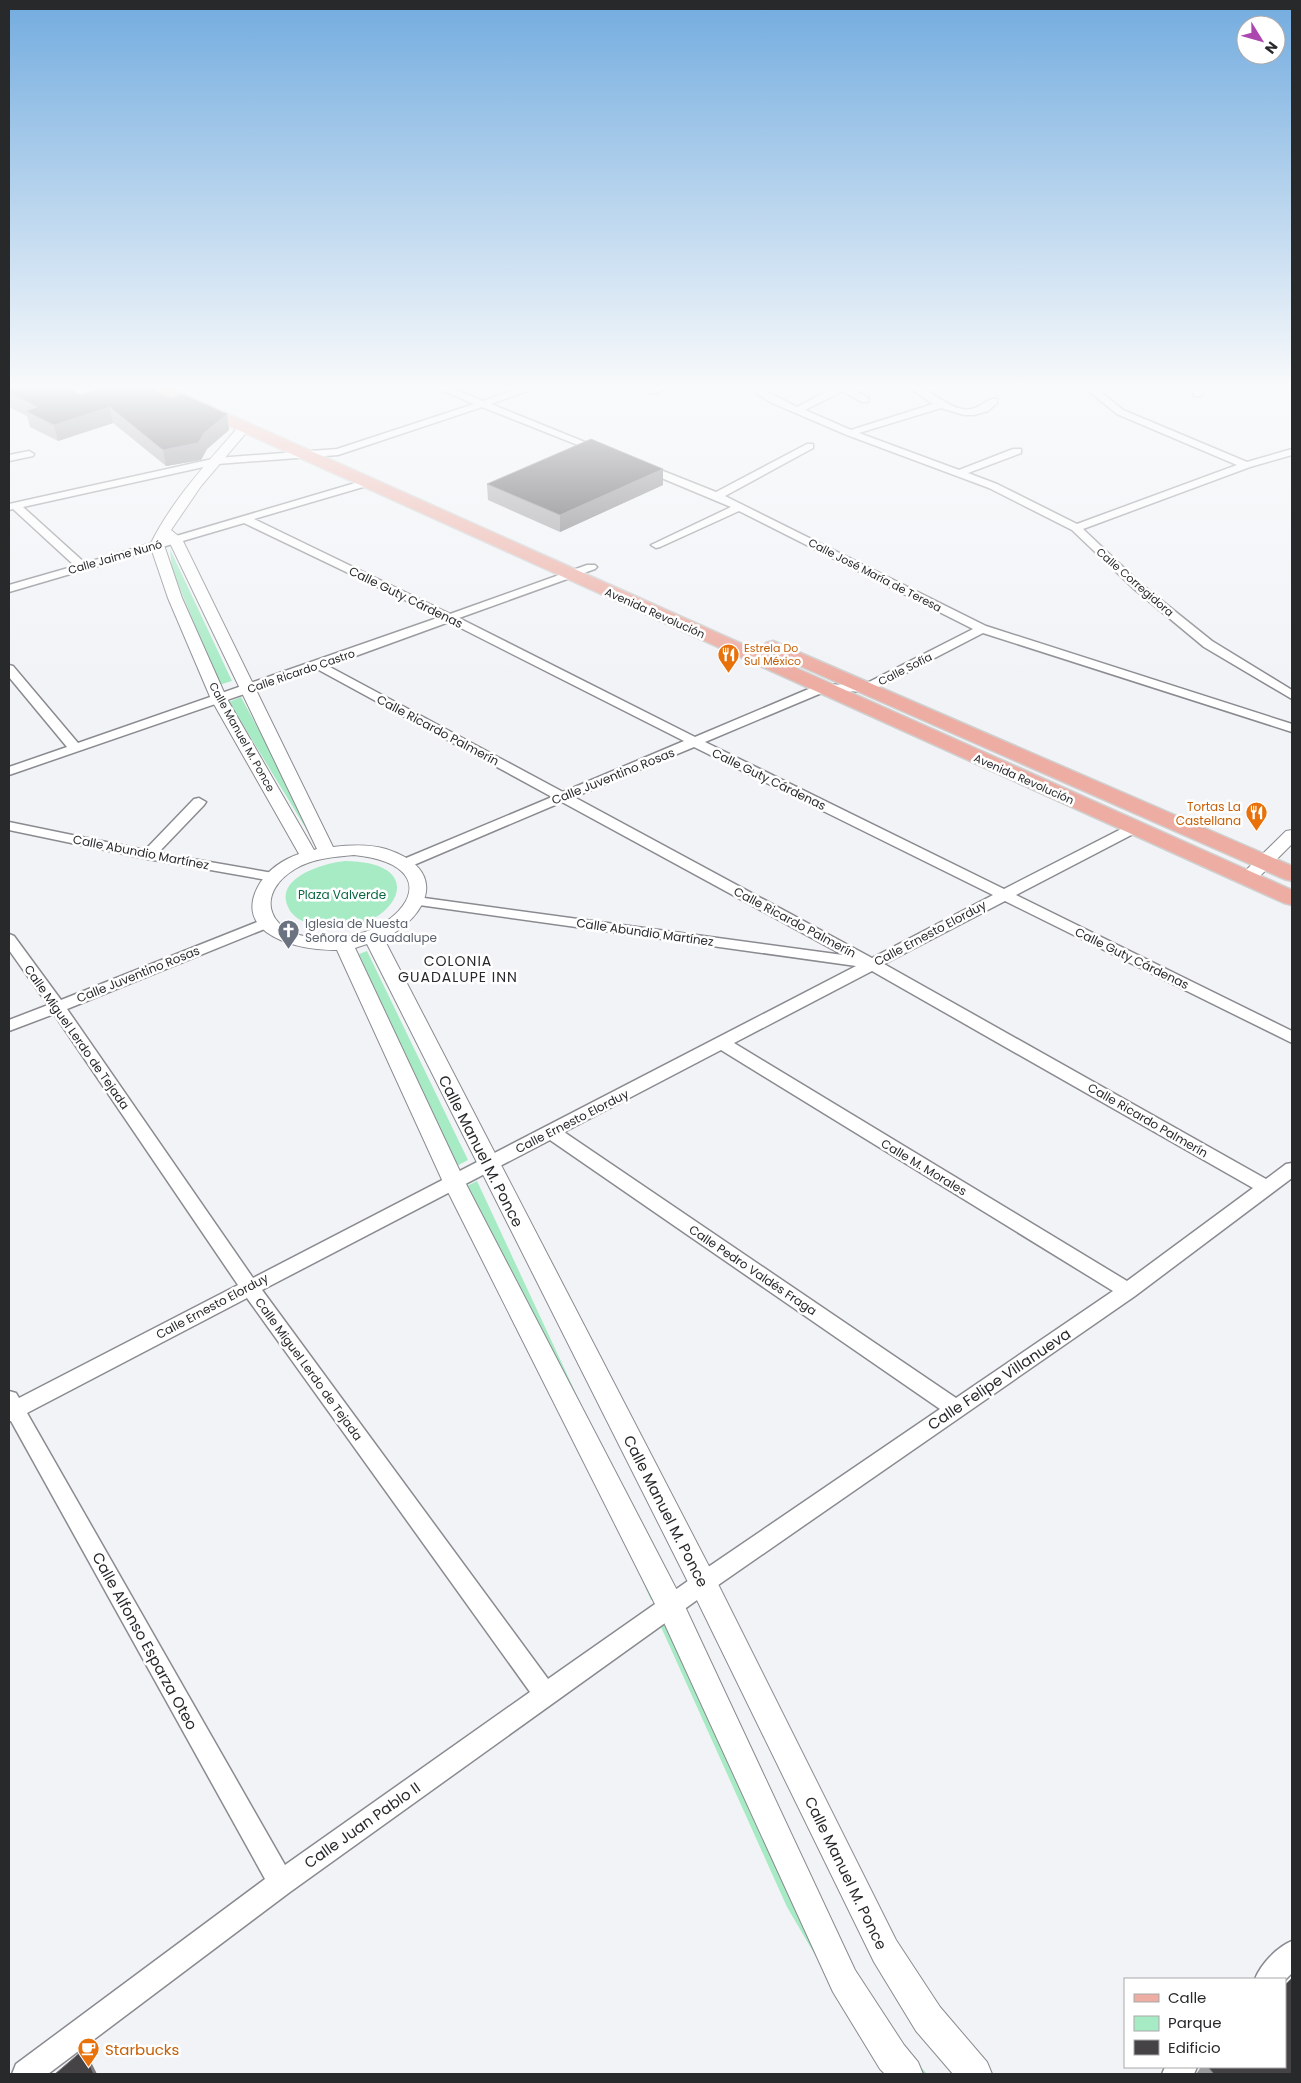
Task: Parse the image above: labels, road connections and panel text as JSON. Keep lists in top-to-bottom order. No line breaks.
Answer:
{"streets":{"main road":["Avenida Revolución"],"street":["Calle Jaime Nunó","Calle José María de Teresa","Calle Corregidora","Calle Guty Cárdenas","Calle Sofía","Calle Ricardo Castro","Calle Ricardo Palmerín","Calle Manuel M. Ponce","Calle Juventino Rosas","Calle Abundio Martínez","Calle Ernesto Elorduy","Calle Miguel Lerdo de Tejada","Calle M. Morales","Calle Pedro Valdés Fraga","Calle Felipe Villanueva","Calle Alfonso Esparza Oteo","Calle Juan Pablo II"]},"crossings":[["Calle Jaime Nunó","Calle Guty Cárdenas"],["Calle Jaime Nunó","Calle Manuel M. Ponce"],["Calle José María de Teresa","Calle Sofía"],["Calle Guty Cárdenas","Calle Ricardo Castro"],["Calle Guty Cárdenas","Calle Juventino Rosas"],["Calle Guty Cárdenas","Calle Ernesto Elorduy"],["Avenida Revolución","Calle Sofía"],["Avenida Revolución","Calle Ricardo Castro"],["Avenida Revolución","Calle Juventino Rosas"],["Avenida Revolución","Calle Ernesto Elorduy"],["Calle Sofía","Calle Juventino Rosas"],["Calle Ricardo Castro","Calle Ricardo Palmerín"],["Calle Ricardo Castro","Calle Manuel M. Ponce"],["Calle Ricardo Palmerín","Calle Juventino Rosas"],["Calle Ricardo Palmerín","Calle Abundio Martínez"],["Calle Ricardo Palmerín","Calle Ernesto Elorduy"],["Calle Ricardo Palmerín","Calle Felipe Villanueva"],["Calle Manuel M. Ponce","Calle Juventino Rosas"],["Calle Manuel M. Ponce","Calle Abundio Martínez"],["Calle Manuel M. Ponce","Calle Ernesto Elorduy"],["Calle Manuel M. Ponce","Calle Felipe Villanueva"],["Calle Manuel M. Ponce","Calle Juan Pablo II"],["Calle Juventino Rosas","Calle Abundio Martínez"],["Calle Juventino Rosas","Calle Miguel Lerdo de Tejada"],["Calle Abundio Martínez","Calle Ernesto Elorduy"],["Calle Ernesto Elorduy","Calle Miguel Lerdo de Tejada"],["Calle Ernesto Elorduy","Calle M. Morales"],["Calle Ernesto Elorduy","Calle Pedro Valdés Fraga"],["Calle Ernesto Elorduy","Calle Alfonso Esparza Oteo"],["Calle Miguel Lerdo de Tejada","Calle Juan Pablo II"],["Calle M. Morales","Calle Felipe Villanueva"],["Calle Pedro Valdés Fraga","Calle Felipe Villanueva"],["Calle Felipe Villanueva","Calle Juan Pablo II"],["Calle Alfonso Esparza Oteo","Calle Juan Pablo II"]],"districts":["COLONIA GUADALUPE INN"],"parks":["Plaza Valverde"],"places":{"restaurant":["Estrela Do Sul México","Tortas La Castellana"],"church":["Iglesia de Nuesta Señora de Guadalupe"],"cafe":["Starbucks"]},"legend":["Calle","Parque","Edificio"],"north":"bottom right"}
